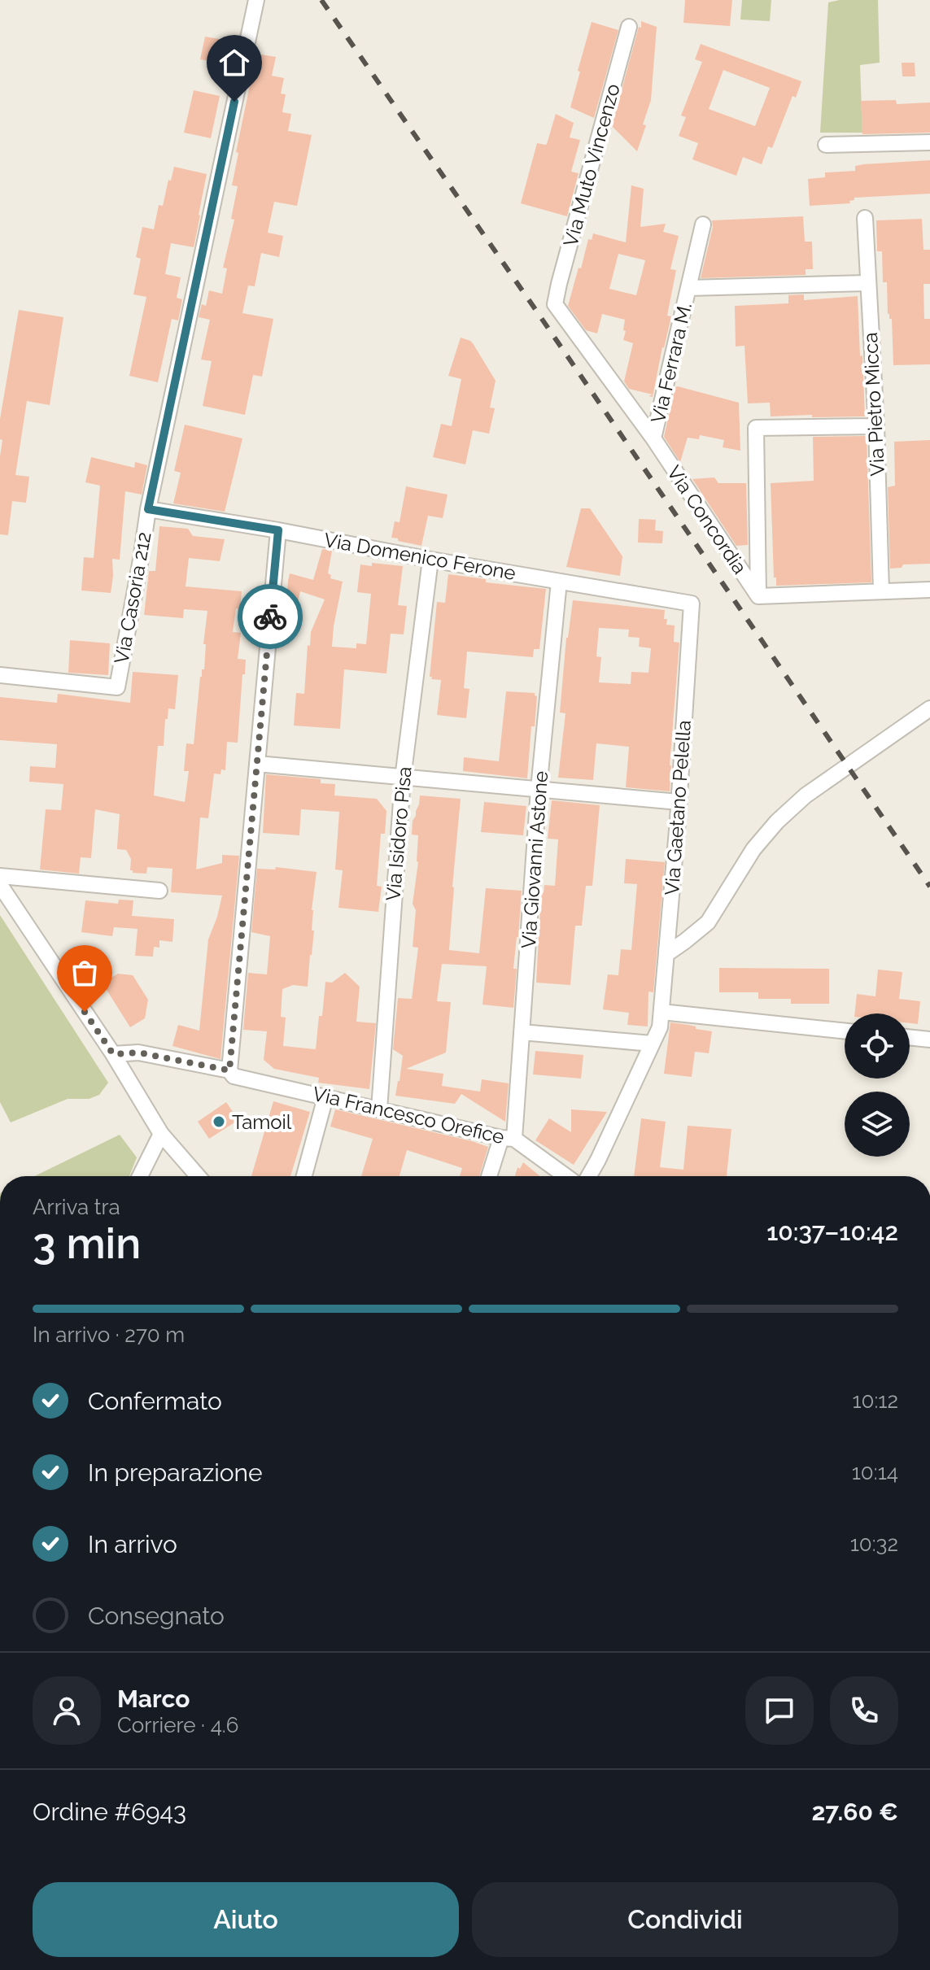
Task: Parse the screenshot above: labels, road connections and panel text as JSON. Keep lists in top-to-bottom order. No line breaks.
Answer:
{"streets":{"street":["Via Muto Vincenzo","Via Ferrara M.","Via Pietro Micca","Via Concordia","Via Domenico Ferone","Via Casoria 212","Via Gaetano Pelella","Via Isidoro Pisa","Via Giovanni Astone","Via Francesco Orefice"]},"crossings":[["Via Muto Vincenzo","Via Concordia"],["Via Ferrara M.","Via Concordia"],["Via Pietro Micca","Via Concordia"],["Via Domenico Ferone","Via Casoria 212"],["Via Domenico Ferone","Via Gaetano Pelella"],["Via Domenico Ferone","Via Isidoro Pisa"],["Via Domenico Ferone","Via Giovanni Astone"],["Via Isidoro Pisa","Via Francesco Orefice"],["Via Giovanni Astone","Via Francesco Orefice"]],"places":["Tamoil"],"page":{"heading":["3 min","Arriva tra","10:37–10:42"],"panel":["Marco","Corriere · 4.6","Ordine #6943","27.60 €"],"bar":"In arrivo · 270 m","list":[["Confermato","10:12"],["In preparazione","10:14"],["In arrivo","10:32"],"Consegnato"],"buttons":["Aiuto","Condividi"]}}
